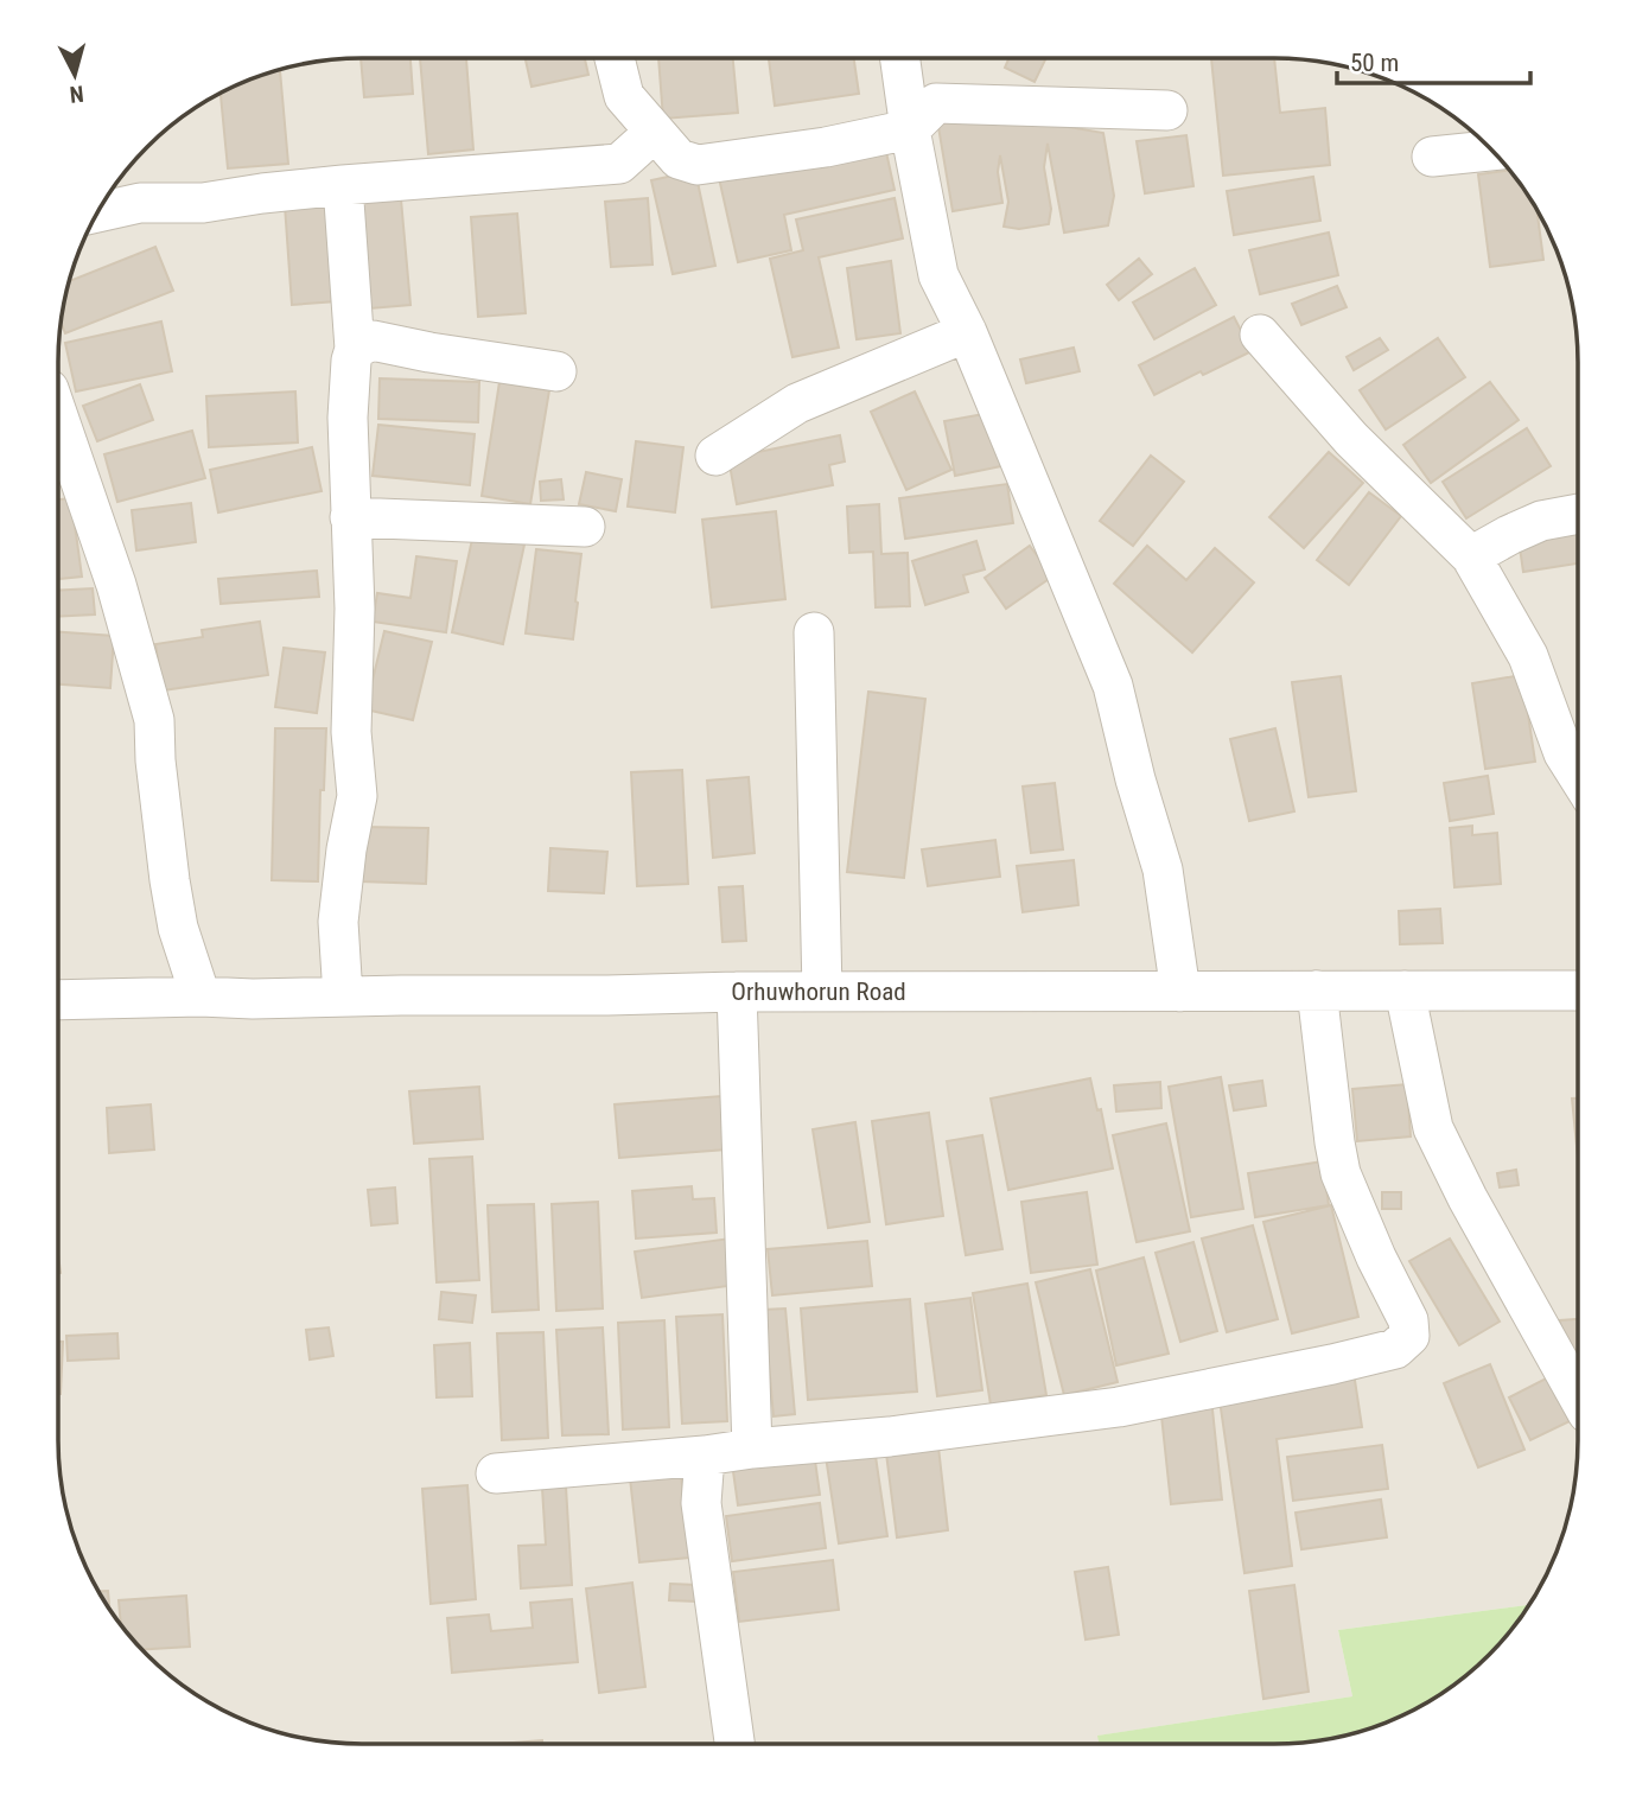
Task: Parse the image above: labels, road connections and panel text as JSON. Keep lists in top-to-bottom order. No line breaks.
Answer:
{"streets":{"street":["Orhuwhorun Road"]},"scale_bar":"50 m","north":"bottom"}
